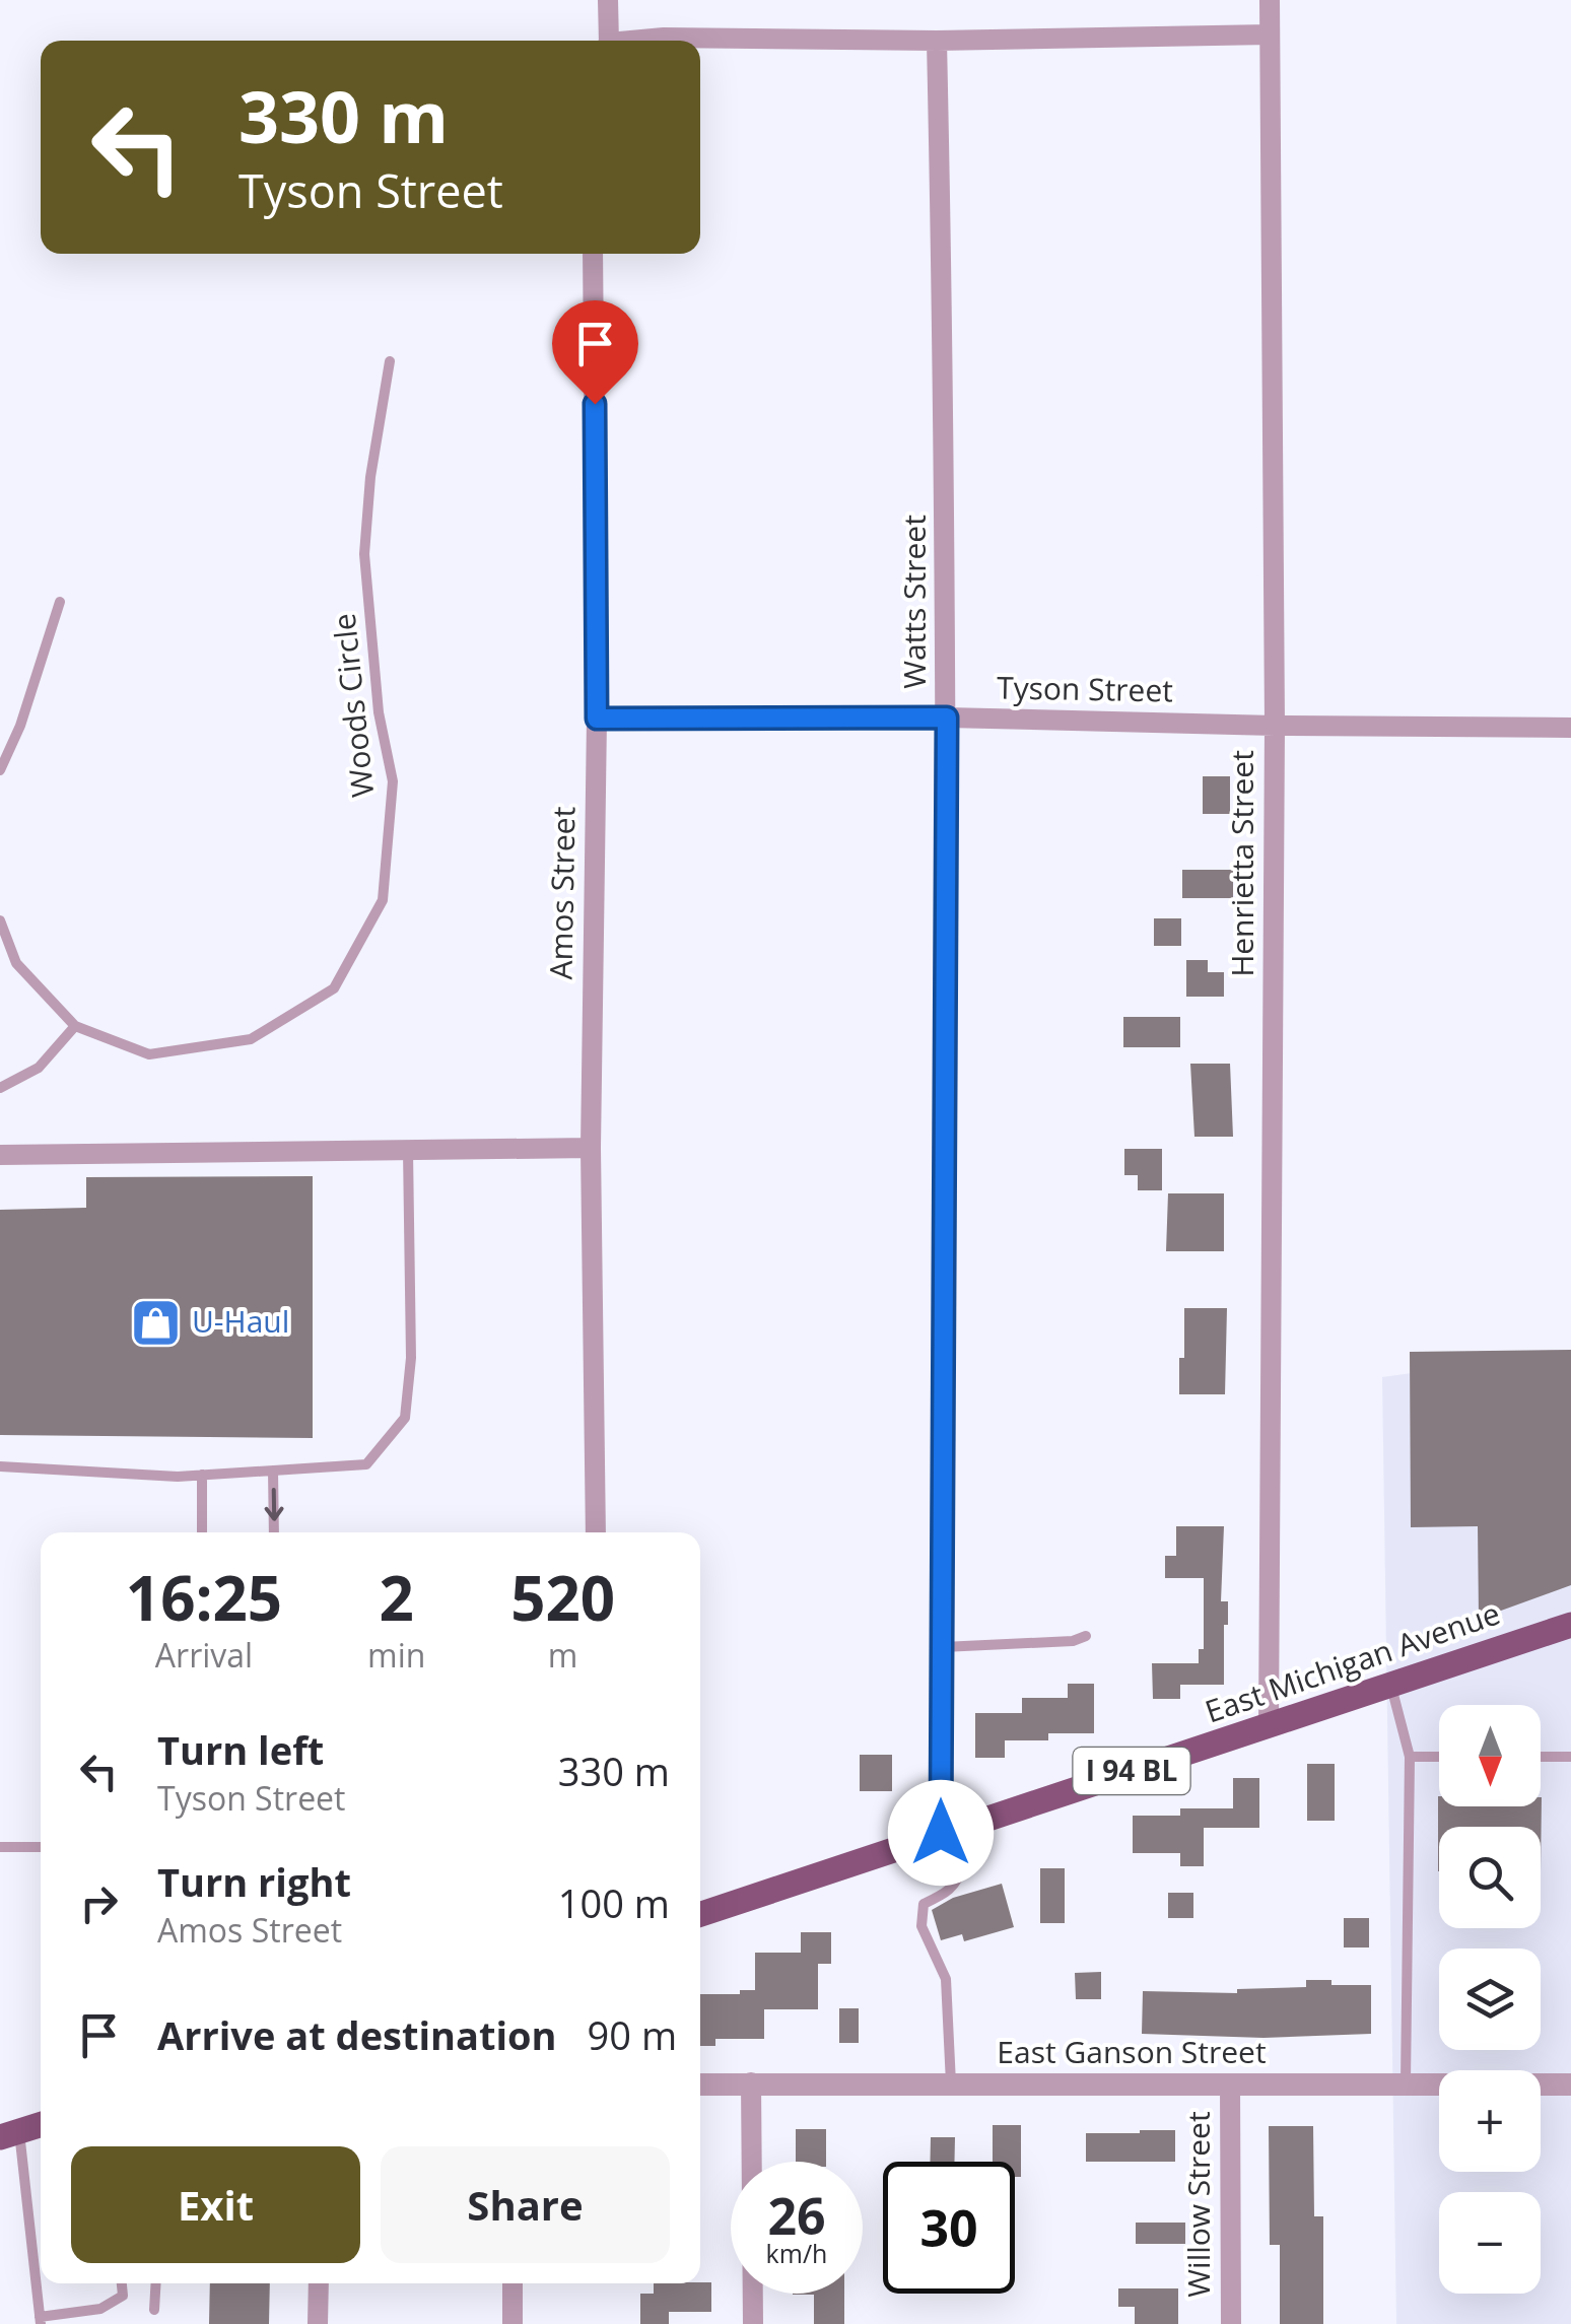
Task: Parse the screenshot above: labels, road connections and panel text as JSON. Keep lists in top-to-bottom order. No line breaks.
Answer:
{"streets":{"main road":["East Michigan Avenue","I 94 BL"],"street":["Watts Street","Tyson Street","Henrietta Street","Amos Street","East Ganson Street","Willow Street"],"lane":["Woods Circle"]},"crossings":[["Watts Street","Tyson Street"],["Watts Street","East Michigan Avenue"],["Tyson Street","Henrietta Street"],["Tyson Street","Amos Street"],["Henrietta Street","East Michigan Avenue"],["East Ganson Street","Willow Street"]],"places":{"shop":["U-Haul"]},"north":"bottom","page":{"turn":["330 m","Tyson Street"],"eta":["16:25","Arrival","2","min","520","m"],"map_buttons":["+","−"],"list":[{"name":"Turn left","note":"Tyson Street","value":"330 m"},{"name":"Turn right","note":"Amos Street","value":"100 m"},{"name":"Arrive at destination","value":"90 m"}],"buttons":["Exit","Share"],"speed":"26 km/h","limit":"30"}}
